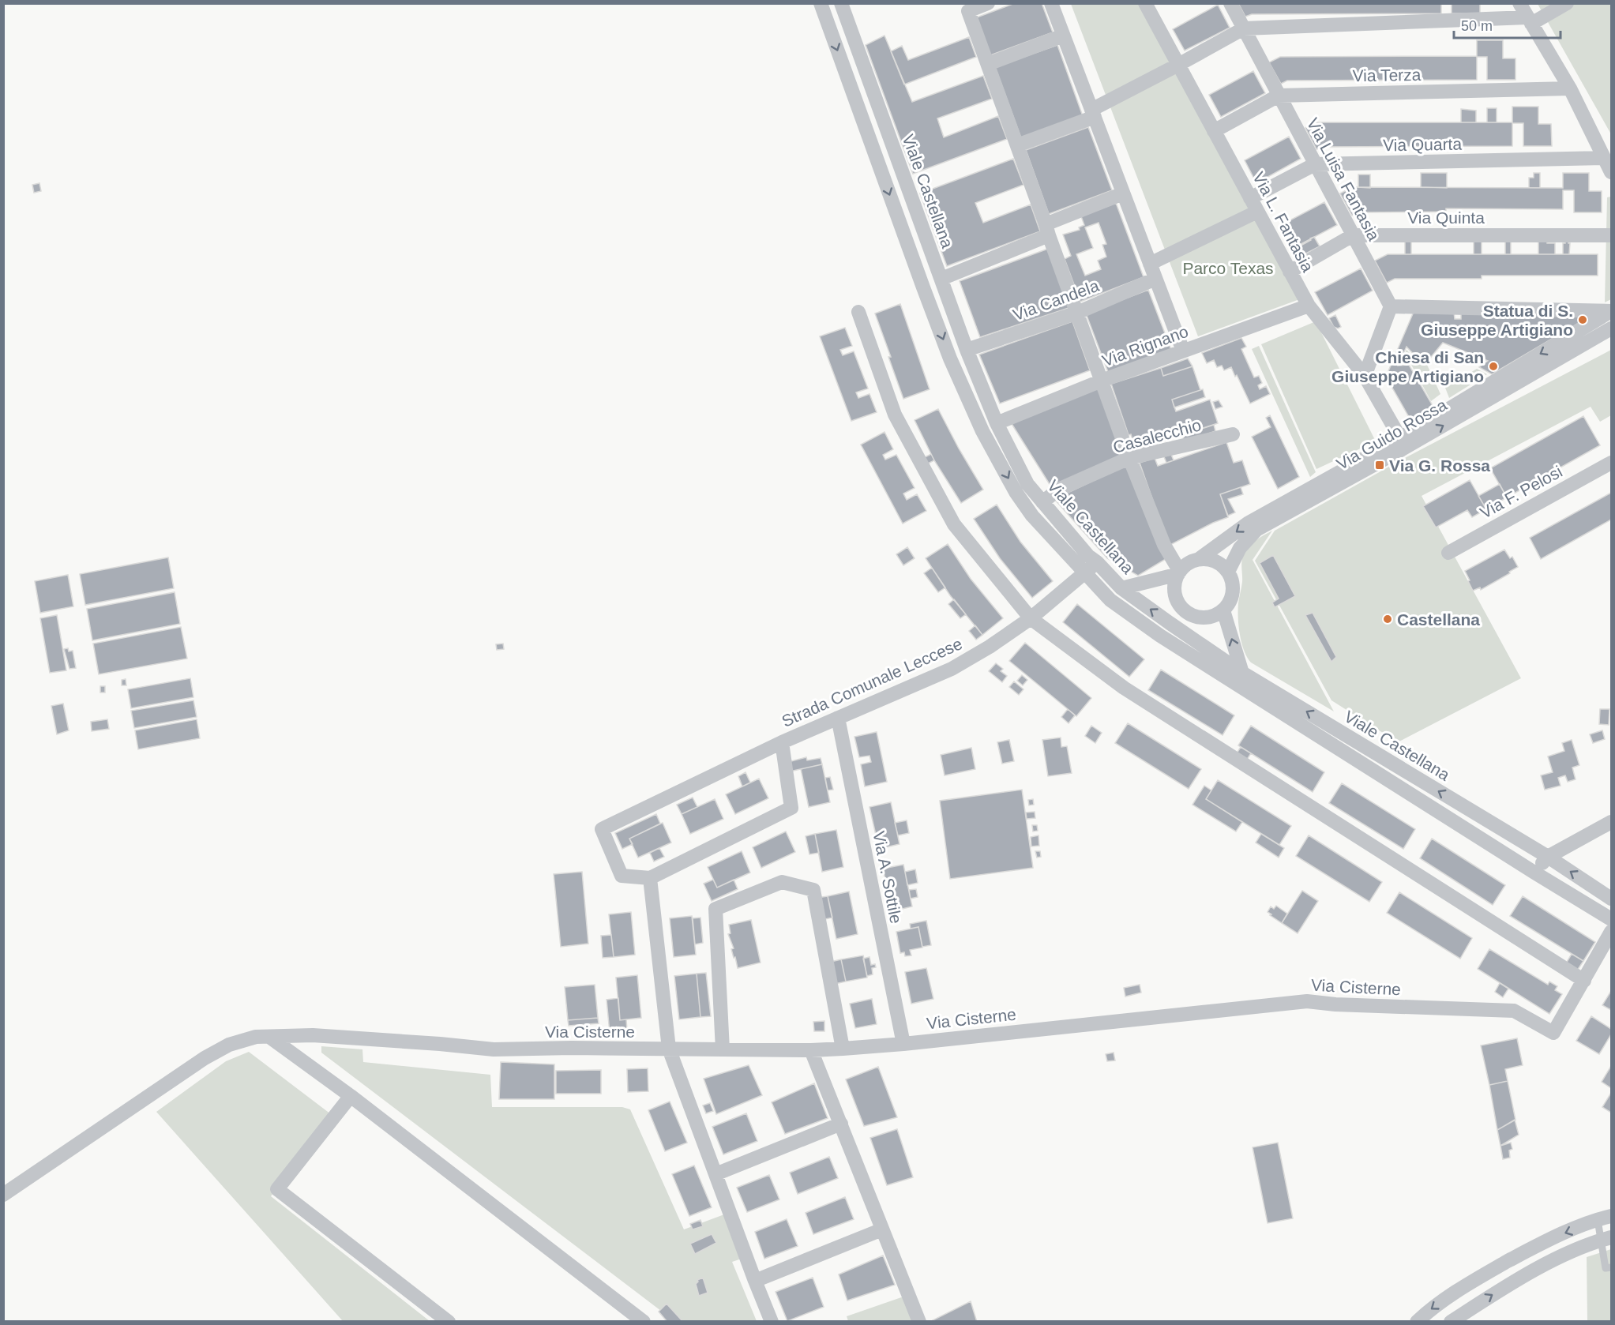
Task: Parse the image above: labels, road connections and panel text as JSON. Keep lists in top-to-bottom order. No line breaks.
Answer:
{"streets":{"street":["Via Terza","Via Quarta","Via Luisa Fantasia","Viale Castellana","Via Quinta","Via L. Fantasia","Via Candela","Via Rignano","Via Guido Rossa","Casalecchio","Via F. Pelosi","Strada Comunale Leccese","Via A. Sottile","Via Cisterne"]},"crossings":[["Via Terza","Via Luisa Fantasia"],["Via Terza","Via L. Fantasia"],["Via Quarta","Via Luisa Fantasia"],["Via Quarta","Via L. Fantasia"],["Via Luisa Fantasia","Via Quinta"],["Viale Castellana","Via Candela"],["Viale Castellana","Via Rignano"],["Viale Castellana","Casalecchio"],["Viale Castellana","Strada Comunale Leccese"],["Via Quinta","Via L. Fantasia"],["Via L. Fantasia","Via Rignano"],["Via L. Fantasia","Via Guido Rossa"],["Strada Comunale Leccese","Via A. Sottile"],["Via A. Sottile","Via Cisterne"]],"parks":["Parco Texas"],"places":{"other":["Statua di S. Giuseppe Artigiano","Chiesa di San Giuseppe Artigiano","Castellana"],"transit":["Via G. Rossa"]},"scale_bar":"50 m"}
